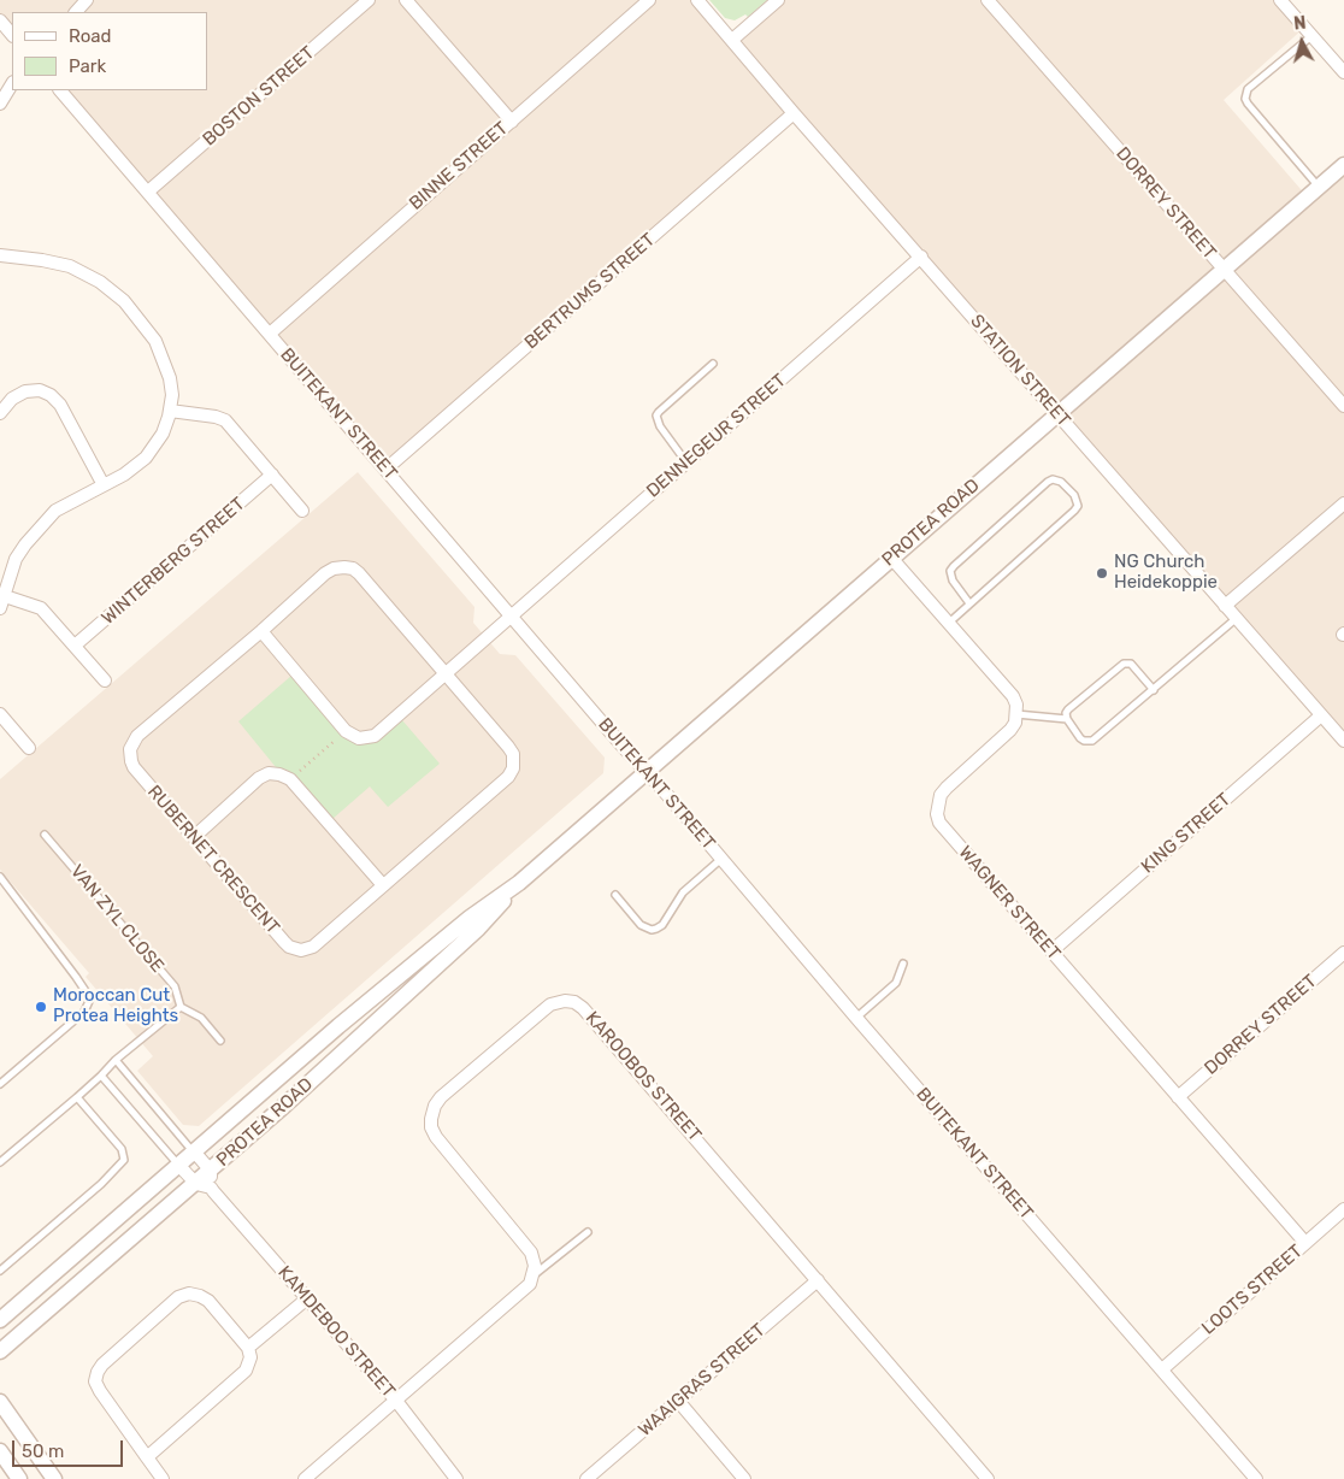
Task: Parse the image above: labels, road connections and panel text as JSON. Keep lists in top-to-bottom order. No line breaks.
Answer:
{"streets":{"street":["BOSTON STREET","BINNE STREET","DORREY STREET","BERTRUMS STREET","STATION STREET","BUITEKANT STREET","DENNEGEUR STREET","PROTEA ROAD","WINTERBERG STREET","KING STREET","RUBERNET CRESCENT","WAGNER STREET","KAROOBOS STREET","LOOTS STREET","KAMDEBOO STREET","WAAIGRAS STREET"],"lane":["VAN ZYL CLOSE"]},"crossings":[["BOSTON STREET","BUITEKANT STREET"],["BINNE STREET","BUITEKANT STREET"],["DORREY STREET","PROTEA ROAD"],["DORREY STREET","WAGNER STREET"],["BERTRUMS STREET","STATION STREET"],["BERTRUMS STREET","BUITEKANT STREET"],["STATION STREET","DENNEGEUR STREET"],["STATION STREET","PROTEA ROAD"],["STATION STREET","KING STREET"],["BUITEKANT STREET","DENNEGEUR STREET"],["BUITEKANT STREET","PROTEA ROAD"],["BUITEKANT STREET","LOOTS STREET"],["DENNEGEUR STREET","RUBERNET CRESCENT"],["PROTEA ROAD","KAMDEBOO STREET"],["KING STREET","WAGNER STREET"],["WAGNER STREET","LOOTS STREET"],["KAROOBOS STREET","WAAIGRAS STREET"]],"places":["NG Church Heidekoppie","Moroccan Cut Protea Heights"],"legend":["Road","Park"],"scale_bar":"50 m","north":"top"}
